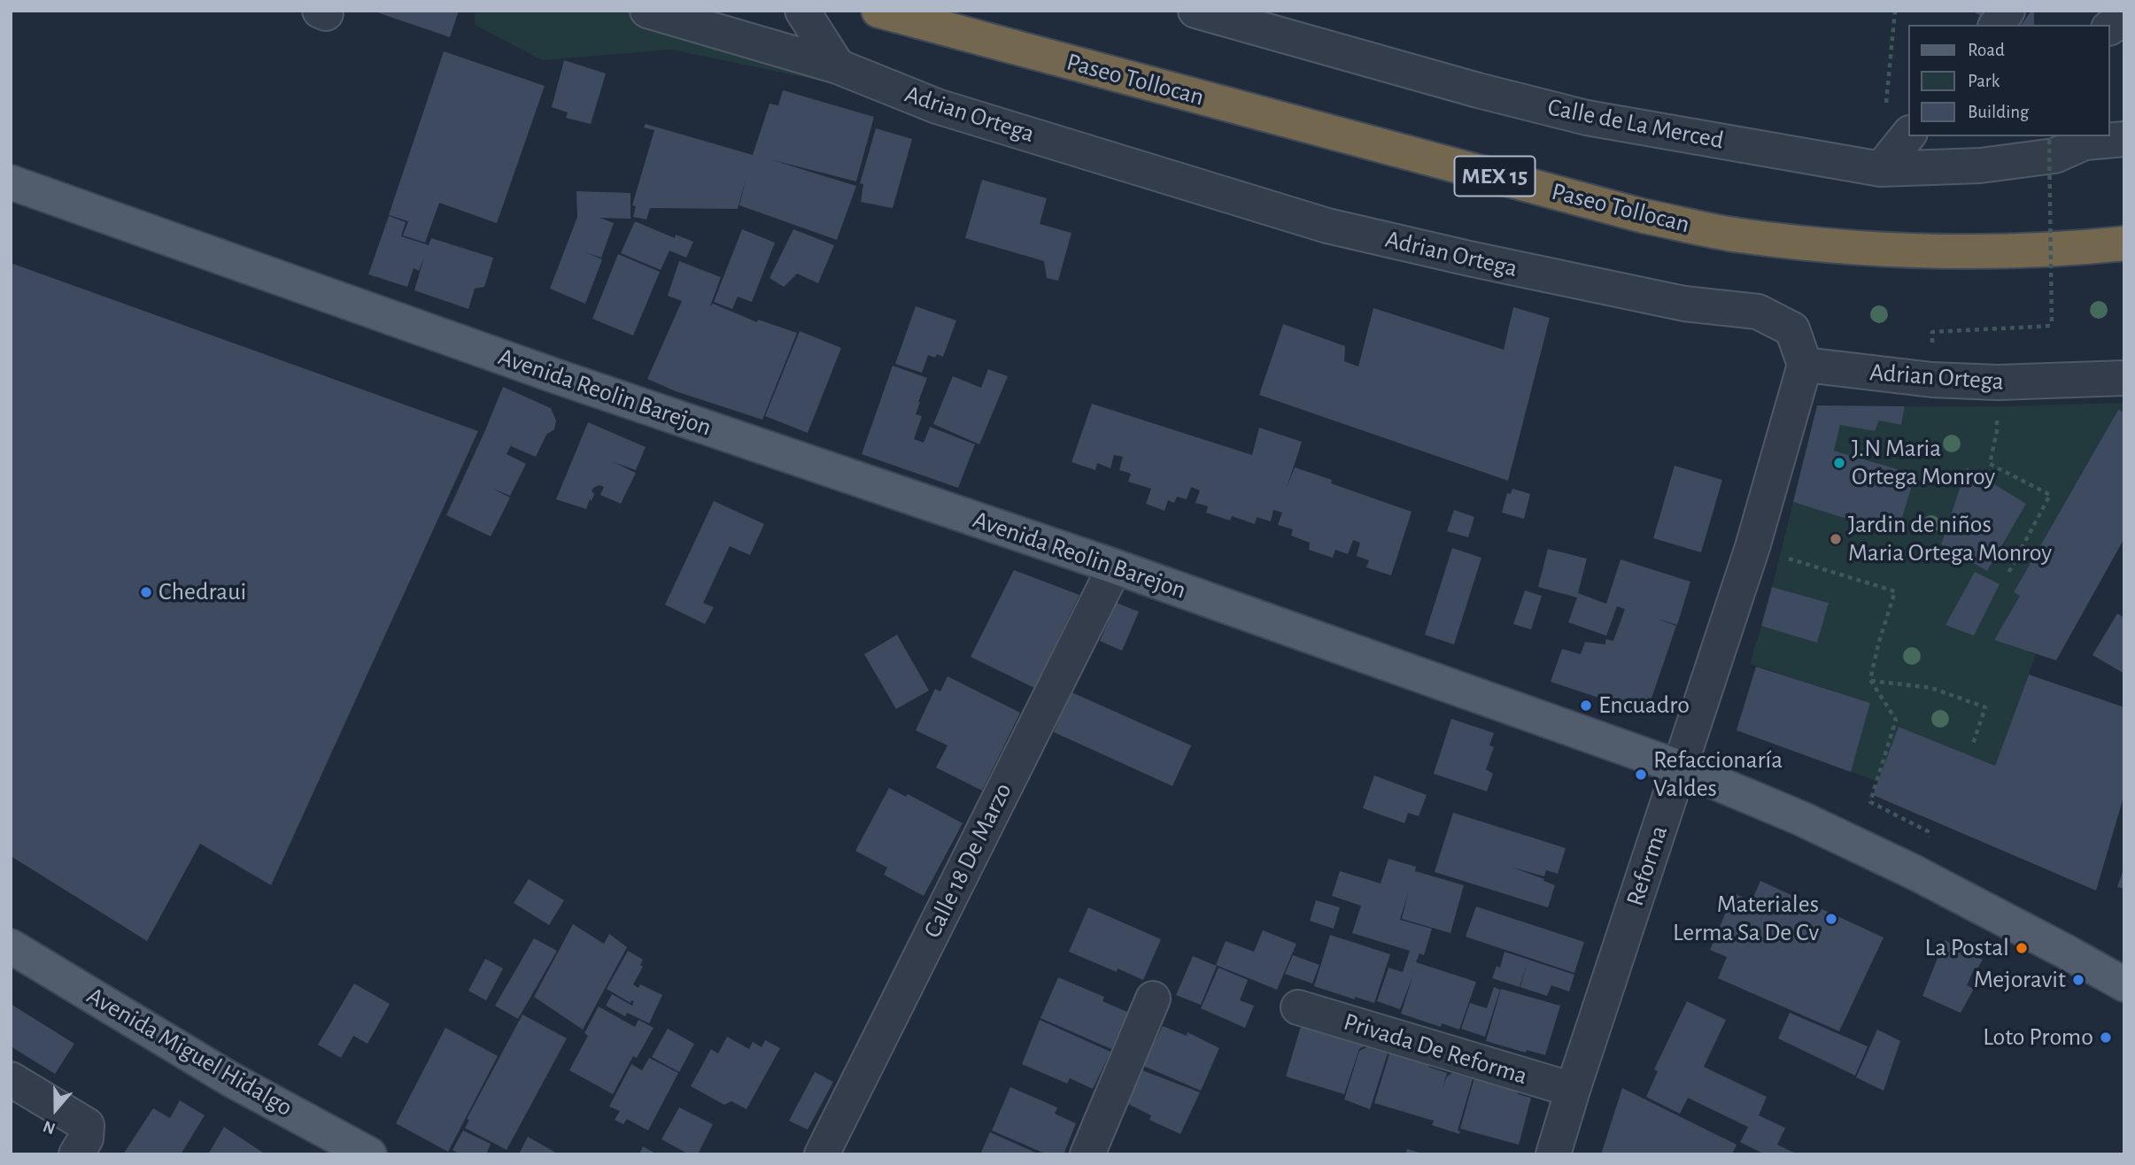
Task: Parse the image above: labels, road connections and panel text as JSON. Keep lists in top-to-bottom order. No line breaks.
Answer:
{"streets":{"highway":["Paseo Tollocan","MEX 15"],"main road":["Avenida Reolin Barejon","Avenida Miguel Hidalgo"],"street":["Adrian Ortega","Calle de La Merced","Calle 18 De Marzo","Reforma","Privada De Reforma"]},"crossings":[["Adrian Ortega","Reforma"],["Avenida Reolin Barejon","Calle 18 De Marzo"],["Avenida Reolin Barejon","Reforma"],["Reforma","Privada De Reforma"]],"places":["J.N Maria Ortega Monroy","Jardin de niños Maria Ortega Monroy","Chedraui","Encuadro","Refaccionaría Valdes","Materiales Lerma Sa De Cv","La Postal","Mejoravit","Loto Promo"],"legend":["Road","Park","Building"],"north":"bottom"}
